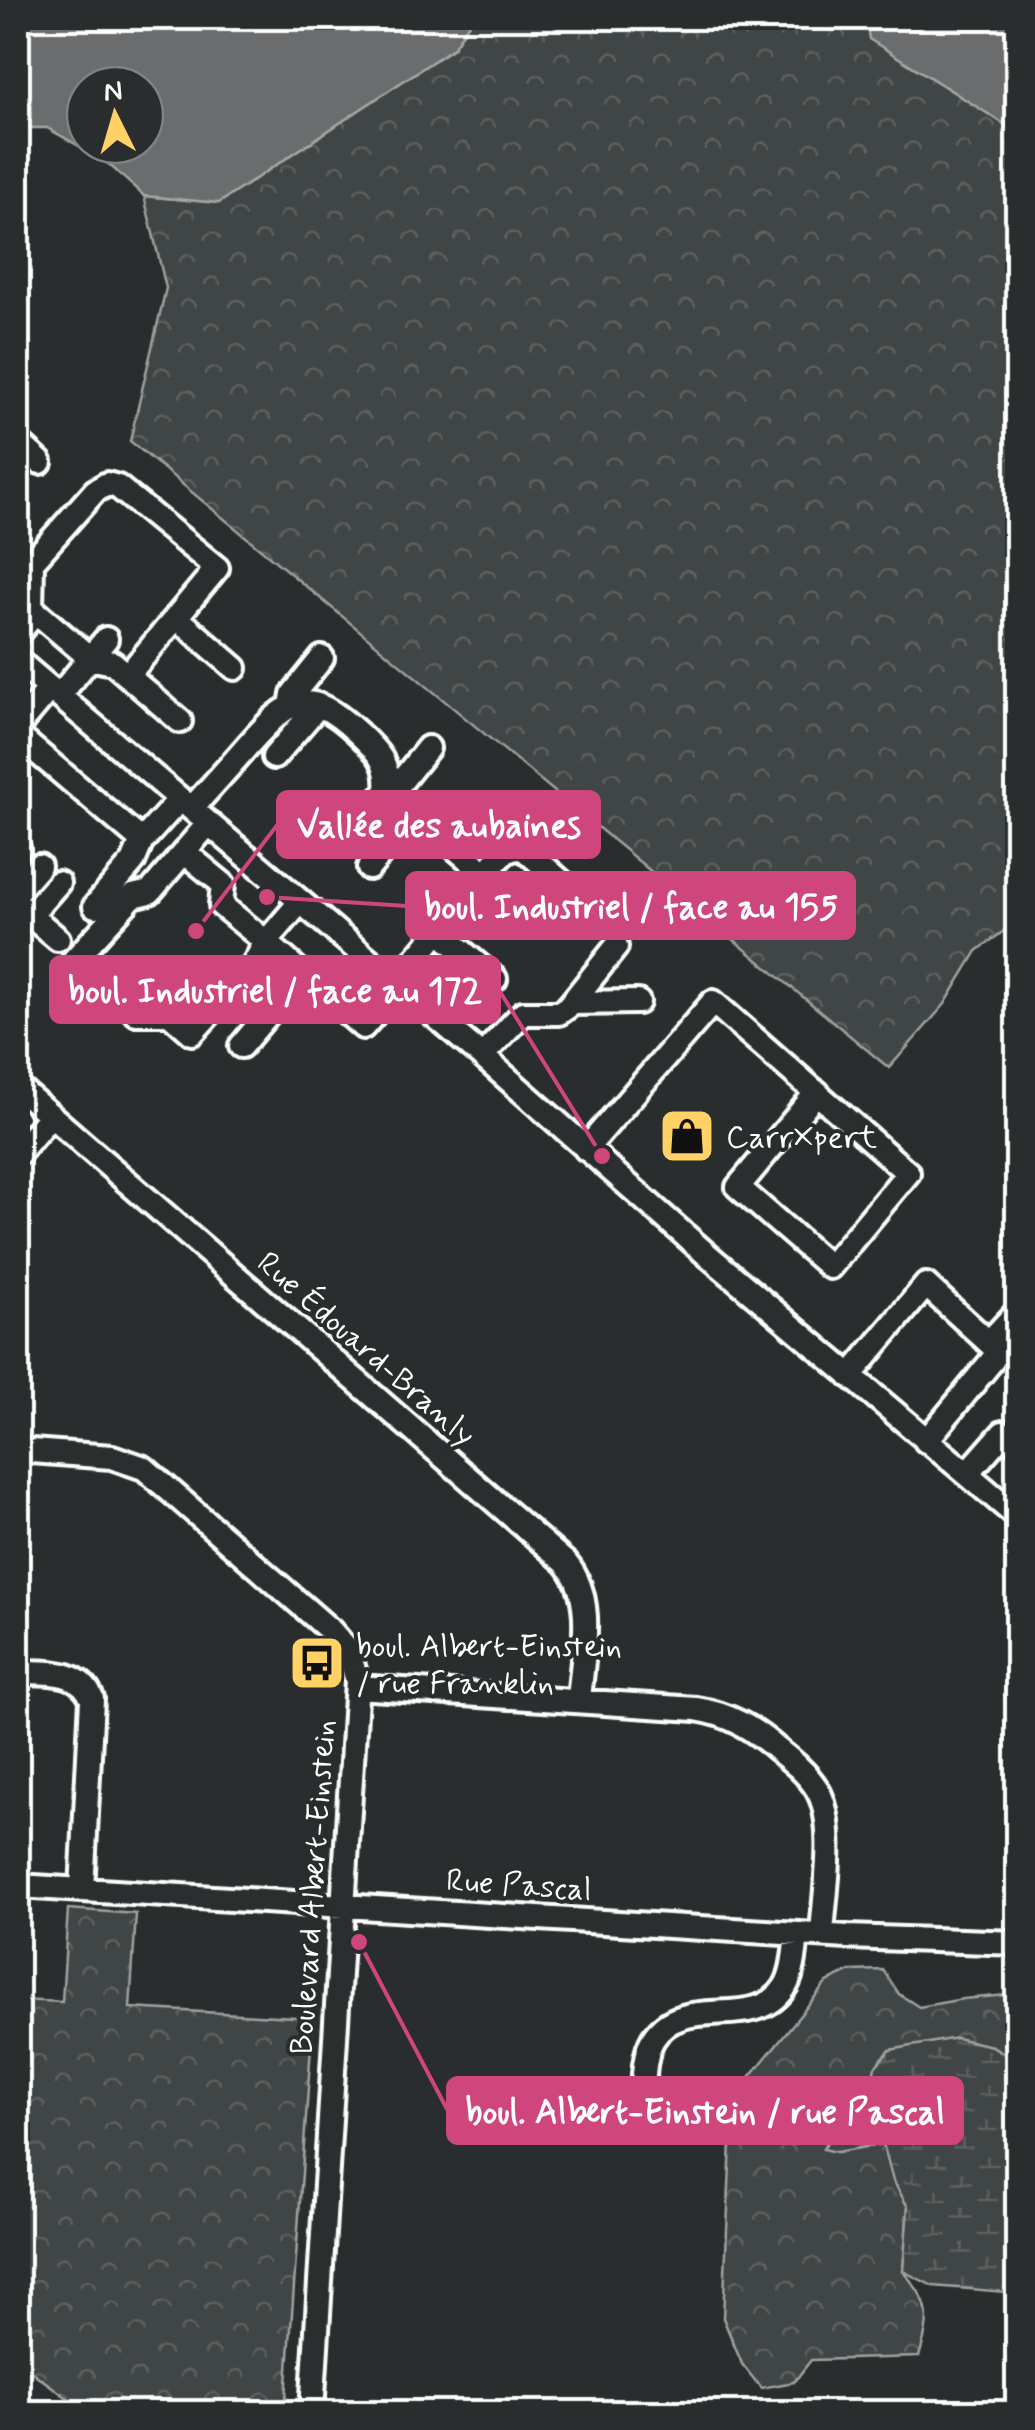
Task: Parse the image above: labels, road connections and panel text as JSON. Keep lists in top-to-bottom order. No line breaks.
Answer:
{"streets":{"street":["Rue Édouard-Branly","Rue Pascal","Boulevard Albert-Einstein"]},"crossings":[["Rue Pascal","Boulevard Albert-Einstein"]],"places":{"other":["boul. Industriel / face au 155","Vallée des aubaines","boul. Industriel / face au 172","boul. Albert-Einstein / rue Pascal"],"shop":["CarrXpert"],"bus stop":["boul. Albert-Einstein / rue Franklin"]},"north":"top"}
